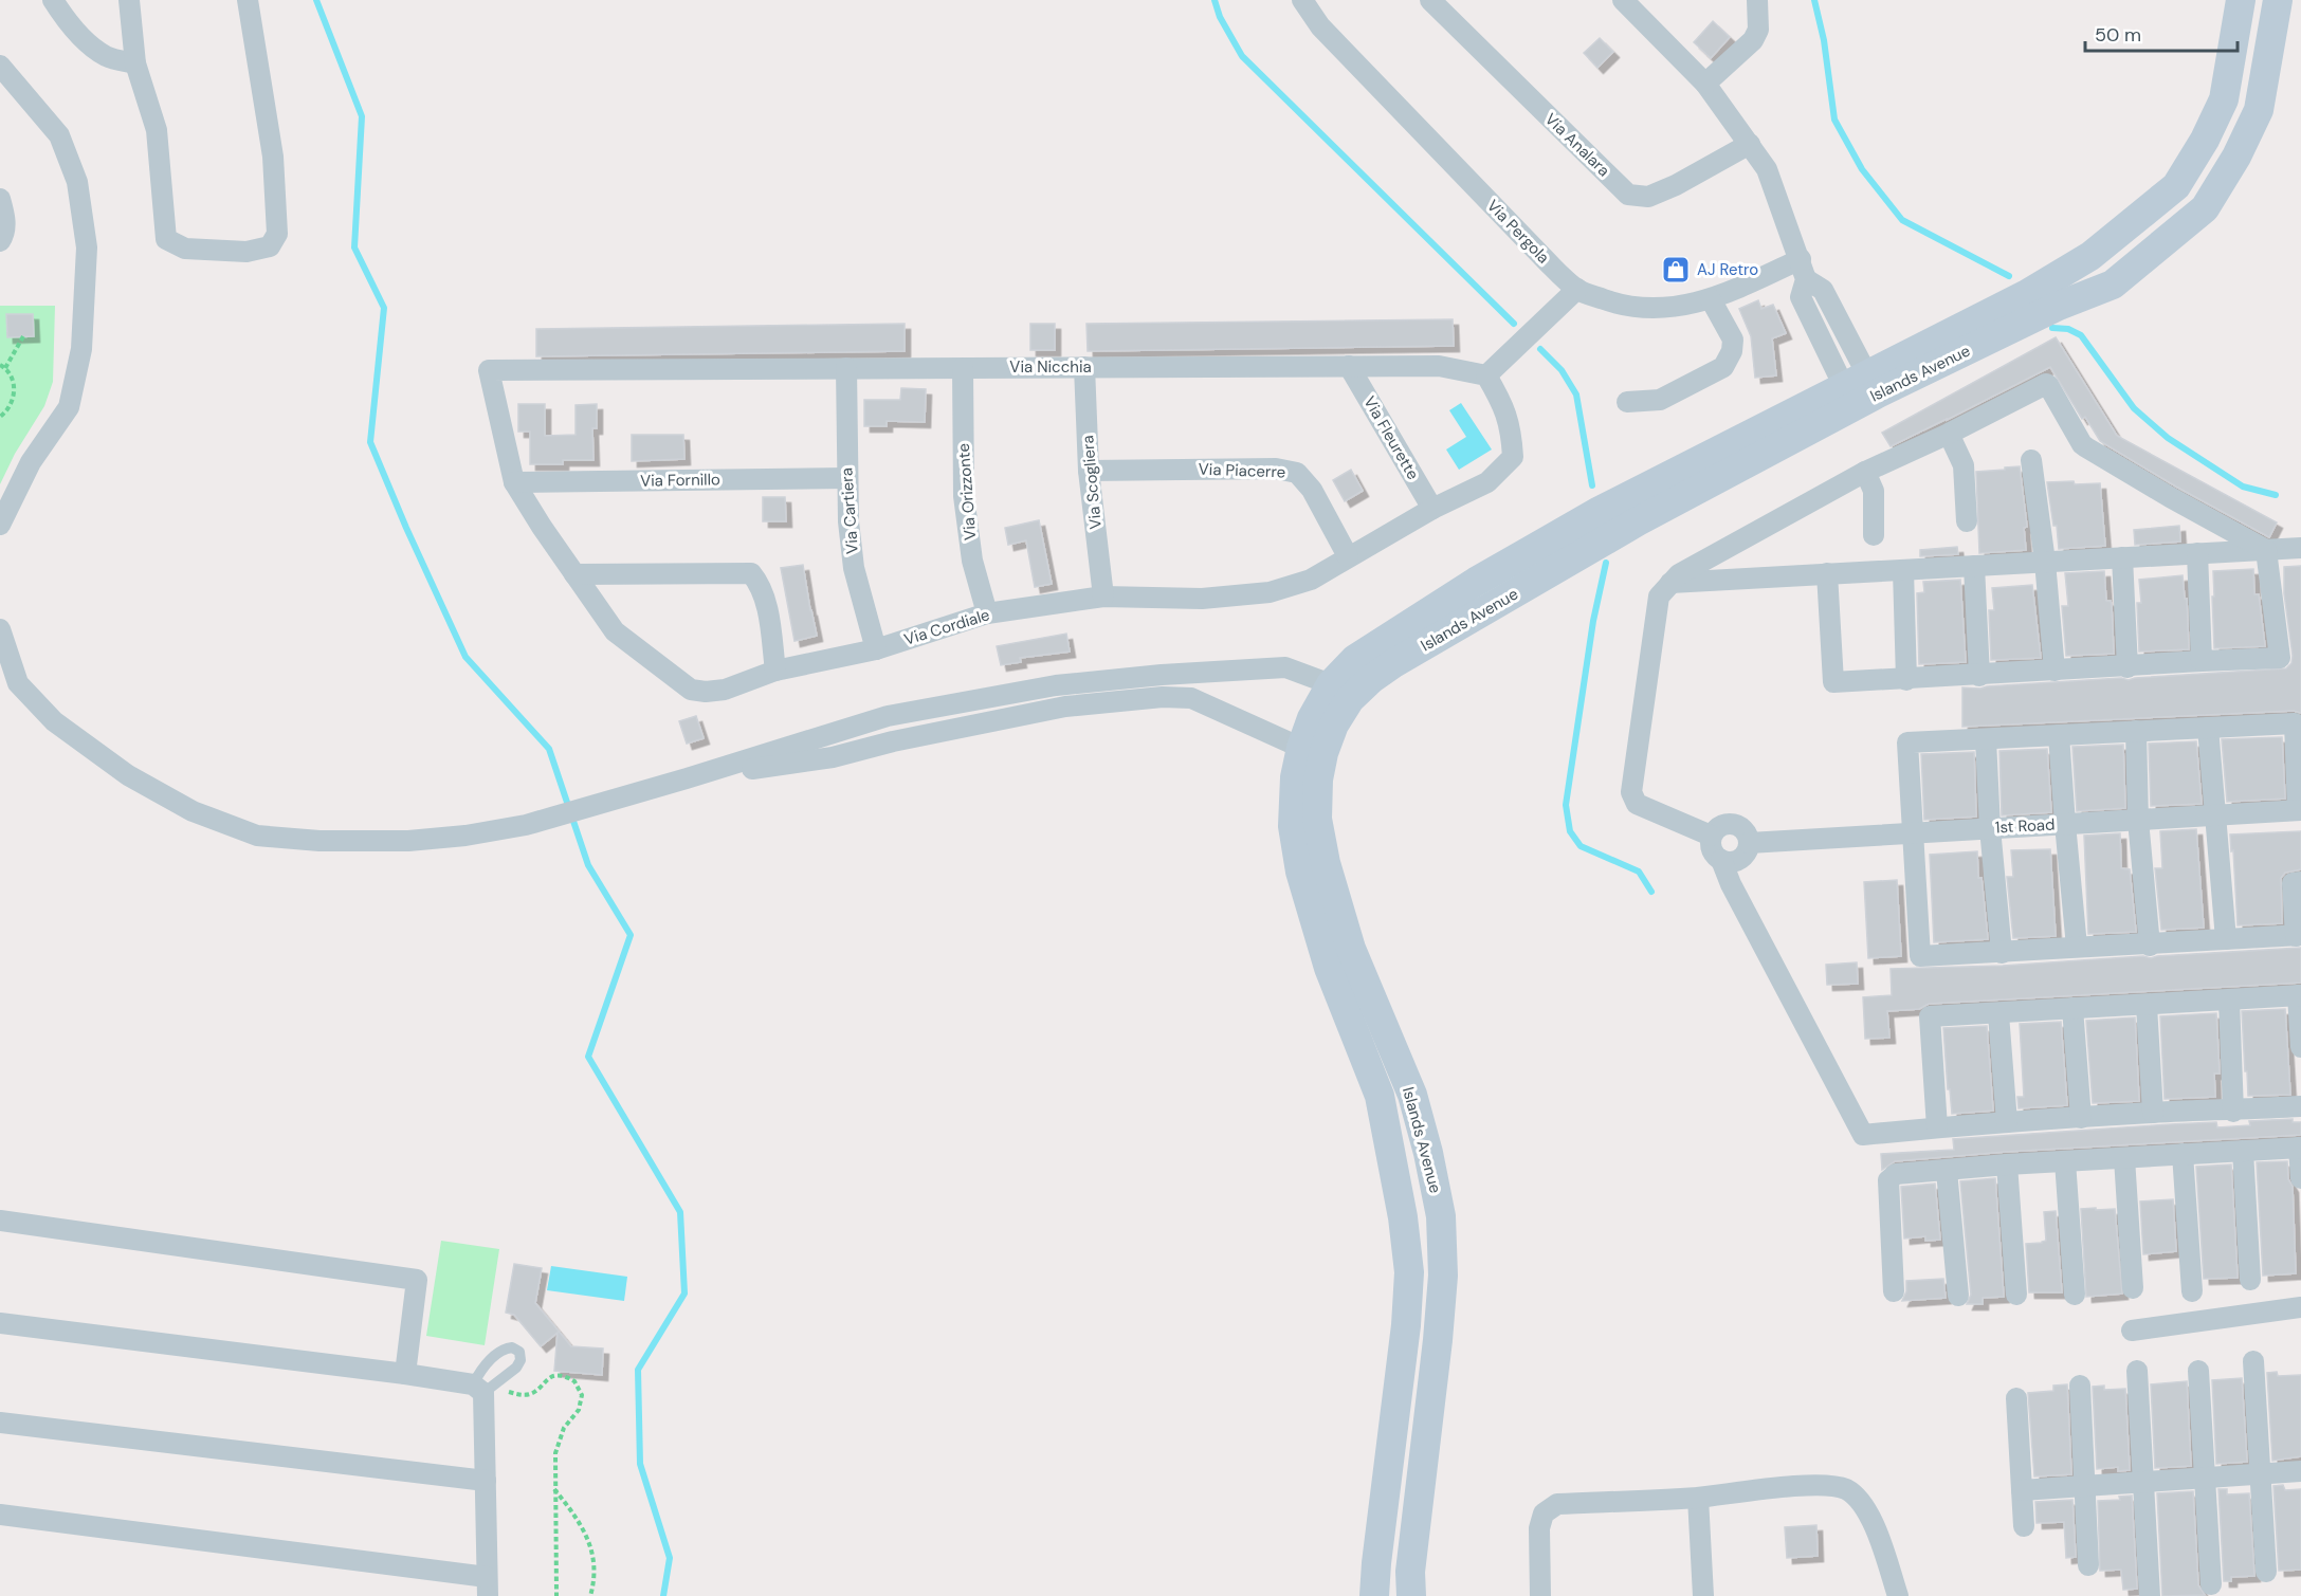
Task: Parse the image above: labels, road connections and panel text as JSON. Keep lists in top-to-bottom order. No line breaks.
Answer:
{"streets":{"street":["Via Analara","Via Pergola","Via Nicchia","Islands Avenue","Via Fleurette","Via Piacerre","Via Fornillo","Via Scogliera","Via Orizzonte","Via Cartiera","Via Cordiale","1st Road"]},"crossings":[["Via Nicchia","Via Fleurette"],["Via Nicchia","Via Scogliera"],["Via Nicchia","Via Orizzonte"],["Via Nicchia","Via Cartiera"],["Via Nicchia","Via Cordiale"],["Via Fleurette","Via Cordiale"],["Via Piacerre","Via Scogliera"],["Via Piacerre","Via Cordiale"],["Via Fornillo","Via Cartiera"],["Via Fornillo","Via Cordiale"],["Via Scogliera","Via Cordiale"],["Via Orizzonte","Via Cordiale"],["Via Cartiera","Via Cordiale"]],"places":{"shop":["AJ Retro"]},"scale_bar":"50 m"}
